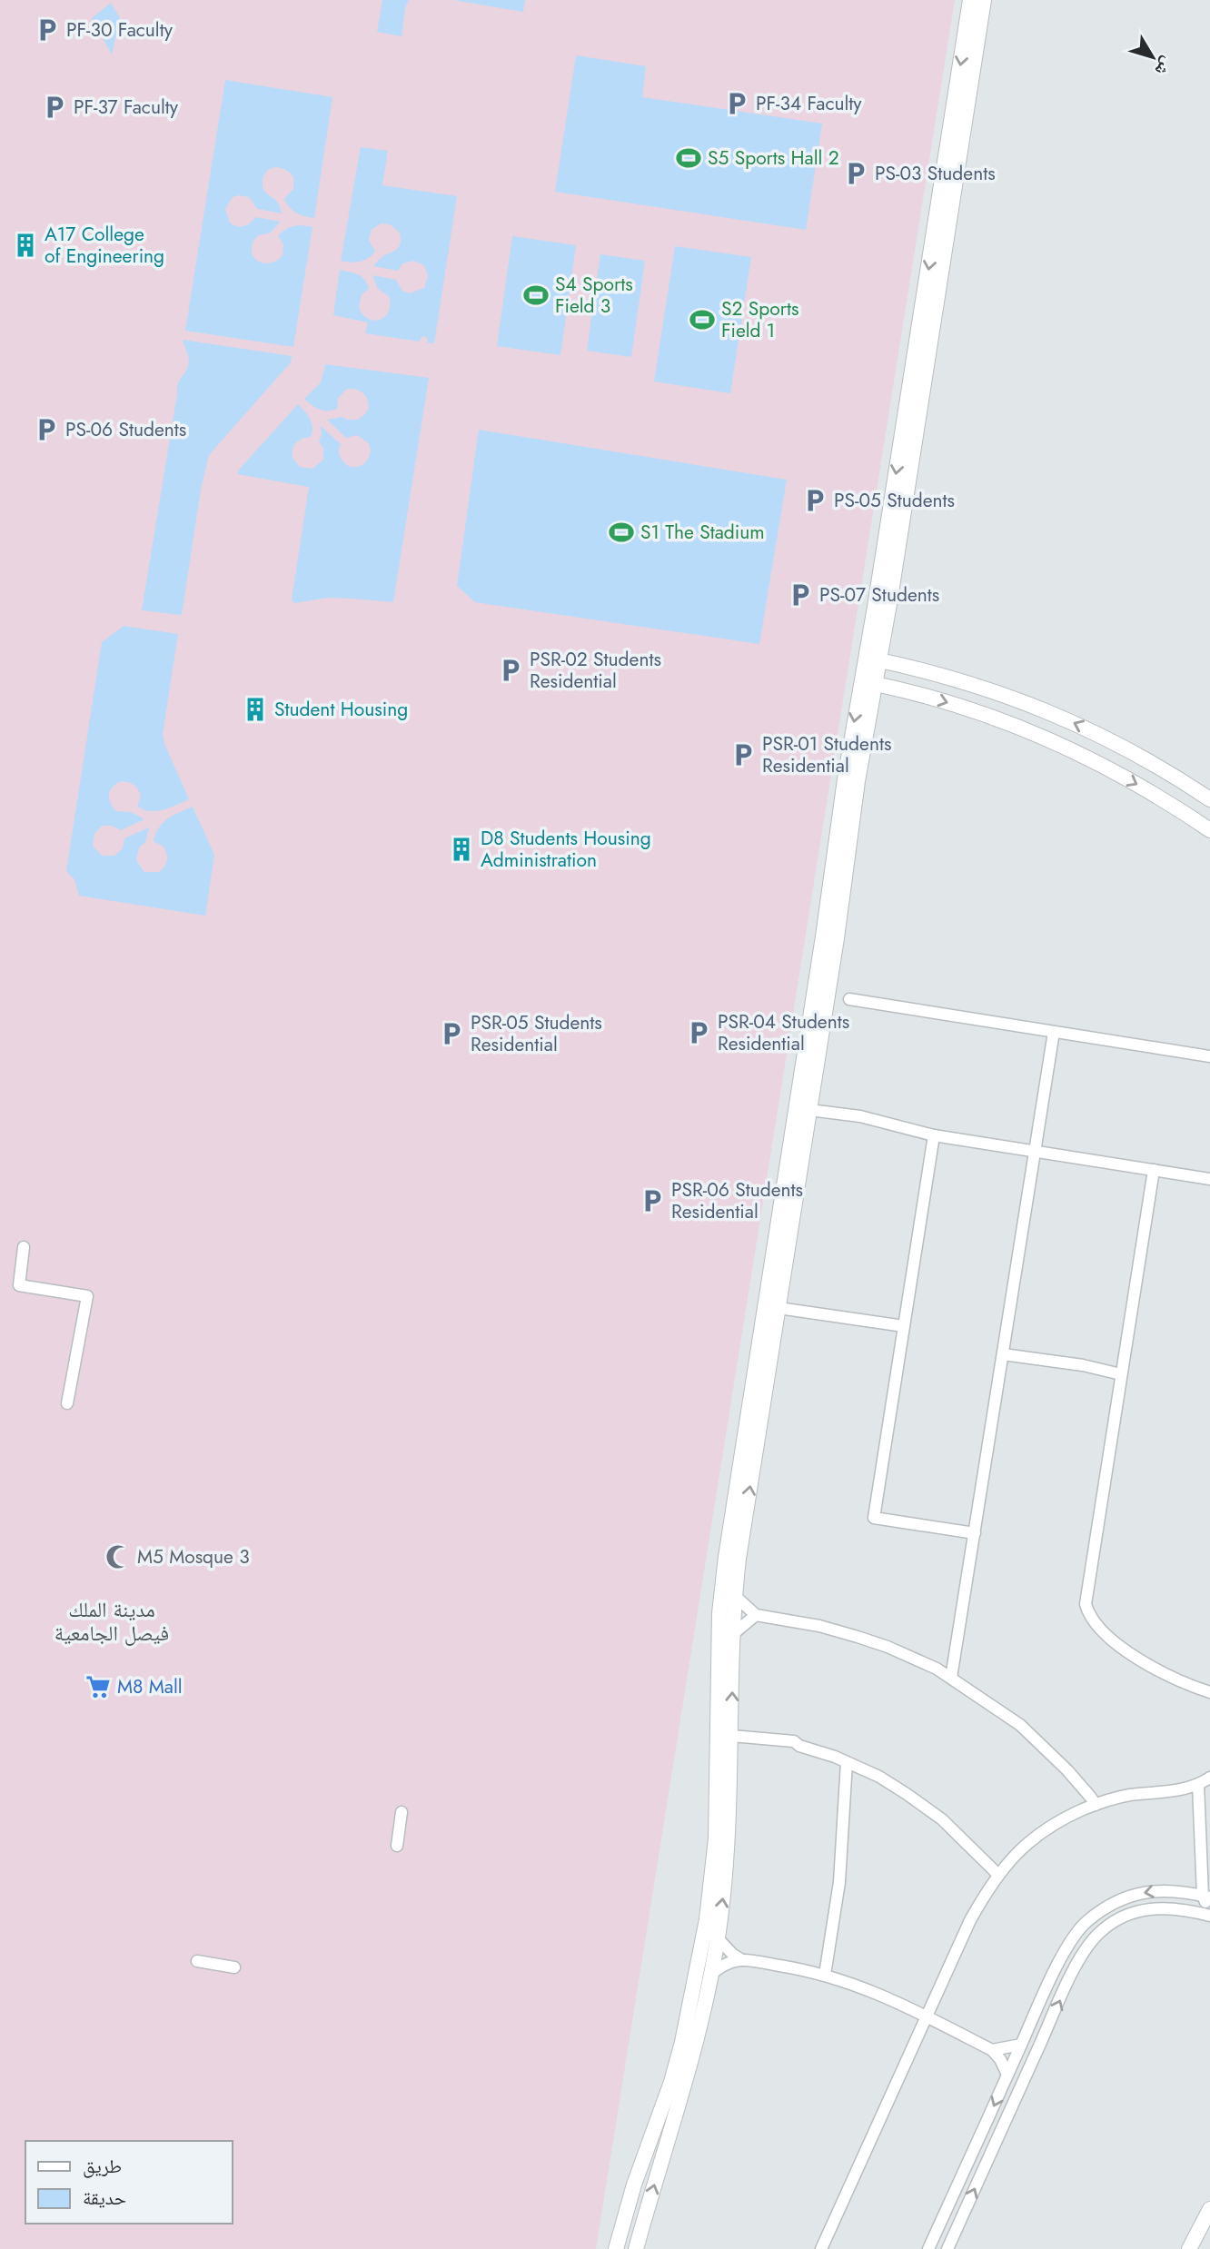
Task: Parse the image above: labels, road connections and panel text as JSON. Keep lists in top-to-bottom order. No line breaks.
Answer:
{"districts":["مدينة الملك فيصل الجامعية"],"places":{"parking":["PF-30 Faculty","PF-34 Faculty","PF-37 Faculty","PS-03 Students","PS-06 Students","PS-05 Students","PS-07 Students","PSR-02 Students Residential","PSR-01 Students Residential","PSR-04 Students Residential","PSR-05 Students Residential","PSR-06 Students Residential"],"sports":["S5 Sports Hall 2","S4 Sports Field 3","S2 Sports Field 1","S1 The Stadium"],"building":["A17 College of Engineering","Student Housing","D8 Students Housing Administration"],"mosque":["M5 Mosque 3"],"supermarket":["M8 Mall"]},"legend":["طريق","حديقة"],"north":"bottom right"}
